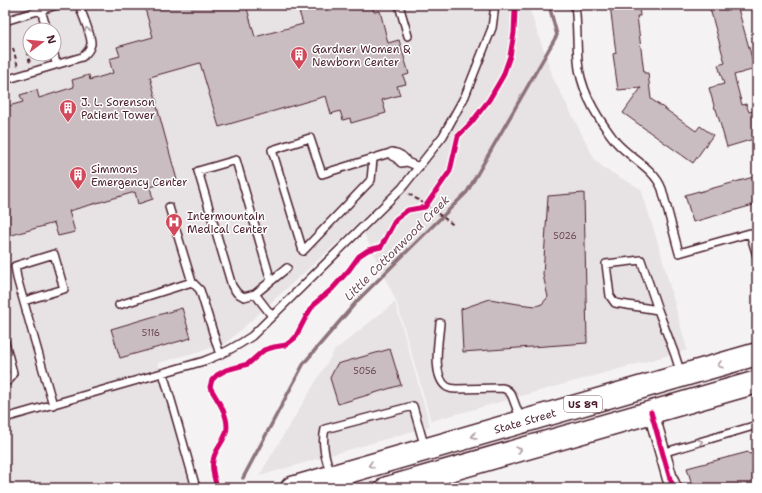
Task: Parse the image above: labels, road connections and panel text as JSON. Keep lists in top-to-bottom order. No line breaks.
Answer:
{"streets":{"main road":["US 89","State Street"]},"water":["Little Cottonwood Creek"],"places":{"building":["Gardner Women & Newborn Center","J. L. Sorenson Patient Tower","Simmons Emergency Center"],"hospital":["Intermountain Medical Center"]},"house_numbers":["5026","5116","5056"],"north":"right"}
